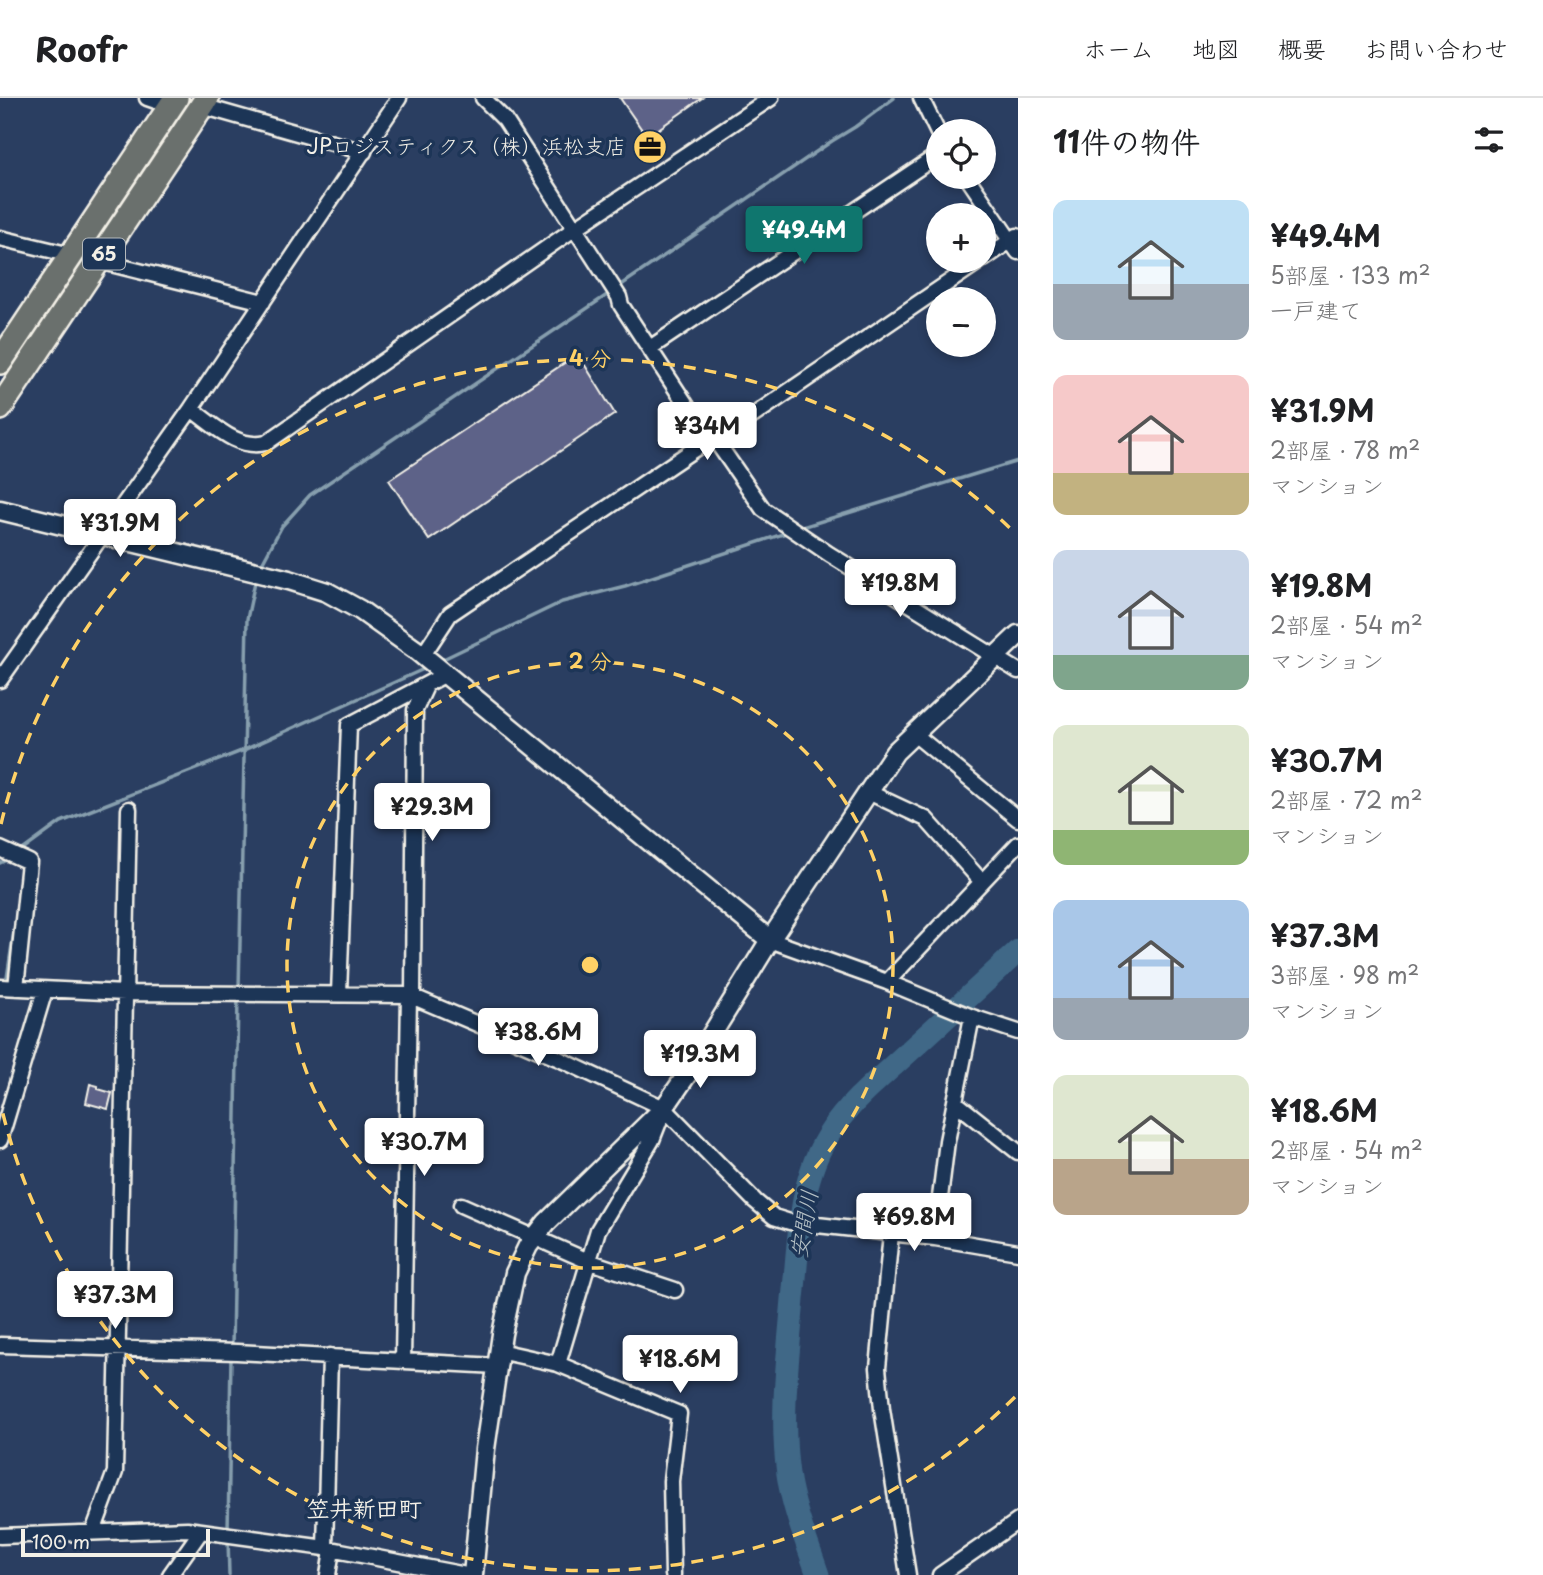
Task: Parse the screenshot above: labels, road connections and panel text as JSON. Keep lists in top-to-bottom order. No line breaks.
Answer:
{"streets":{"main road":["65"]},"districts":["笠井新田町"],"water":["安間川"],"places":{"office":["JPロジスティクス（株）浜松支店"]},"scale_bar":"100 m","page":{"header":"Roofr","nav":["ホーム","地図","概要","お問い合わせ"],"heading":"11件の物件","map_buttons":["+","−"],"list":[{"name":"¥49.4M","note":"5部屋 · 133 m² · 一戸建て"},{"name":"¥31.9M","note":"2部屋 · 78 m² · マンション"},{"name":"¥19.8M","note":"2部屋 · 54 m² · マンション"},{"name":"¥30.7M","note":"2部屋 · 72 m² · マンション"},{"name":"¥37.3M","note":"3部屋 · 98 m² · マンション"},{"name":"¥18.6M","note":"2部屋 · 54 m² · マンション"}],"price":["¥49.4M","¥34M","¥31.9M","¥19.8M","¥29.3M","¥38.6M","¥19.3M","¥30.7M","¥69.8M","¥37.3M","¥18.6M"],"scale":"100 m"},"rings":["4 分","2 分"]}
